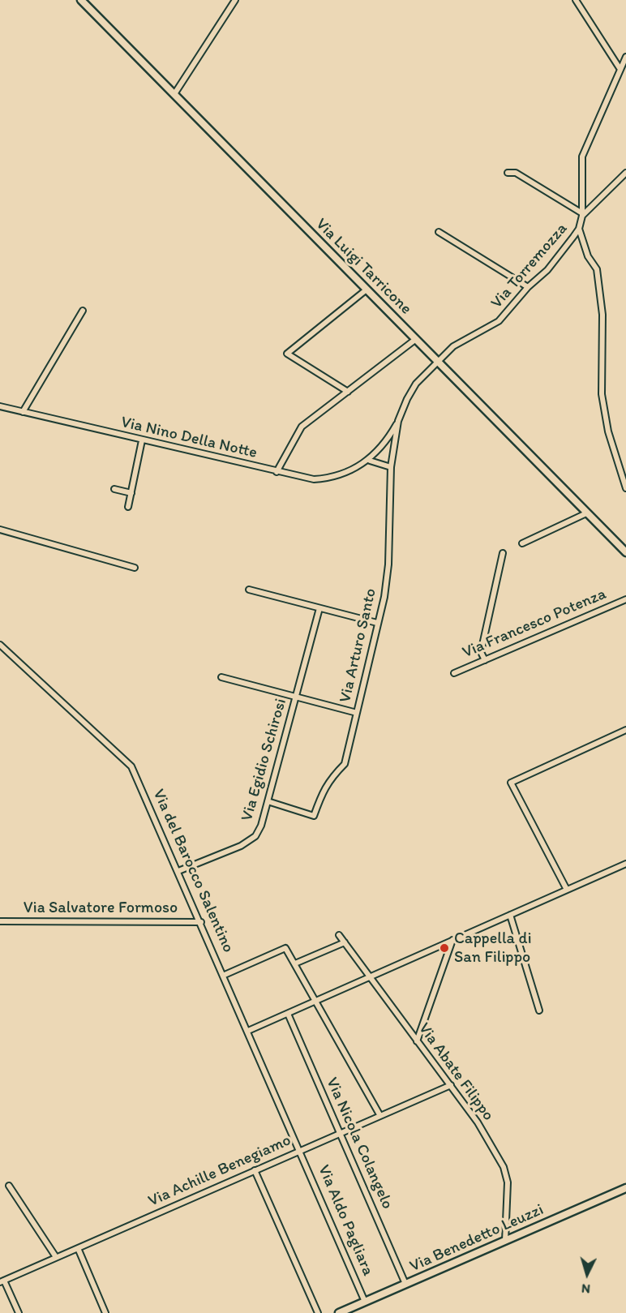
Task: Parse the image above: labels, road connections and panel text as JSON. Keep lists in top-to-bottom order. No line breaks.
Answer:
{"streets":{"main road":["Via Luigi Tarricone","Via Benedetto Leuzzi"],"street":["Via Torremozza","Via Nino Della Notte","Via Francesco Potenza","Via Arturo Santo","Via Egidio Schirosi","Via del Barocco Salentino","Via Salvatore Formoso","Via Abate Filippo","Via Nicola Colangelo","Via Achille Benegiamo","Via Aldo Pagliara"]},"crossings":[["Via Torremozza","Via Luigi Tarricone"],["Via Torremozza","Via Arturo Santo"],["Via Luigi Tarricone","Via Arturo Santo"],["Via Nino Della Notte","Via Arturo Santo"],["Via Arturo Santo","Via Egidio Schirosi"],["Via Egidio Schirosi","Via del Barocco Salentino"],["Via del Barocco Salentino","Via Salvatore Formoso"],["Via del Barocco Salentino","Via Achille Benegiamo"],["Via del Barocco Salentino","Via Aldo Pagliara"],["Via Abate Filippo","Via Achille Benegiamo"],["Via Abate Filippo","Via Benedetto Leuzzi"],["Via Nicola Colangelo","Via Achille Benegiamo"],["Via Nicola Colangelo","Via Benedetto Leuzzi"],["Via Achille Benegiamo","Via Aldo Pagliara"],["Via Aldo Pagliara","Via Benedetto Leuzzi"]],"places":["Cappella di San Filippo"],"north":"bottom"}
